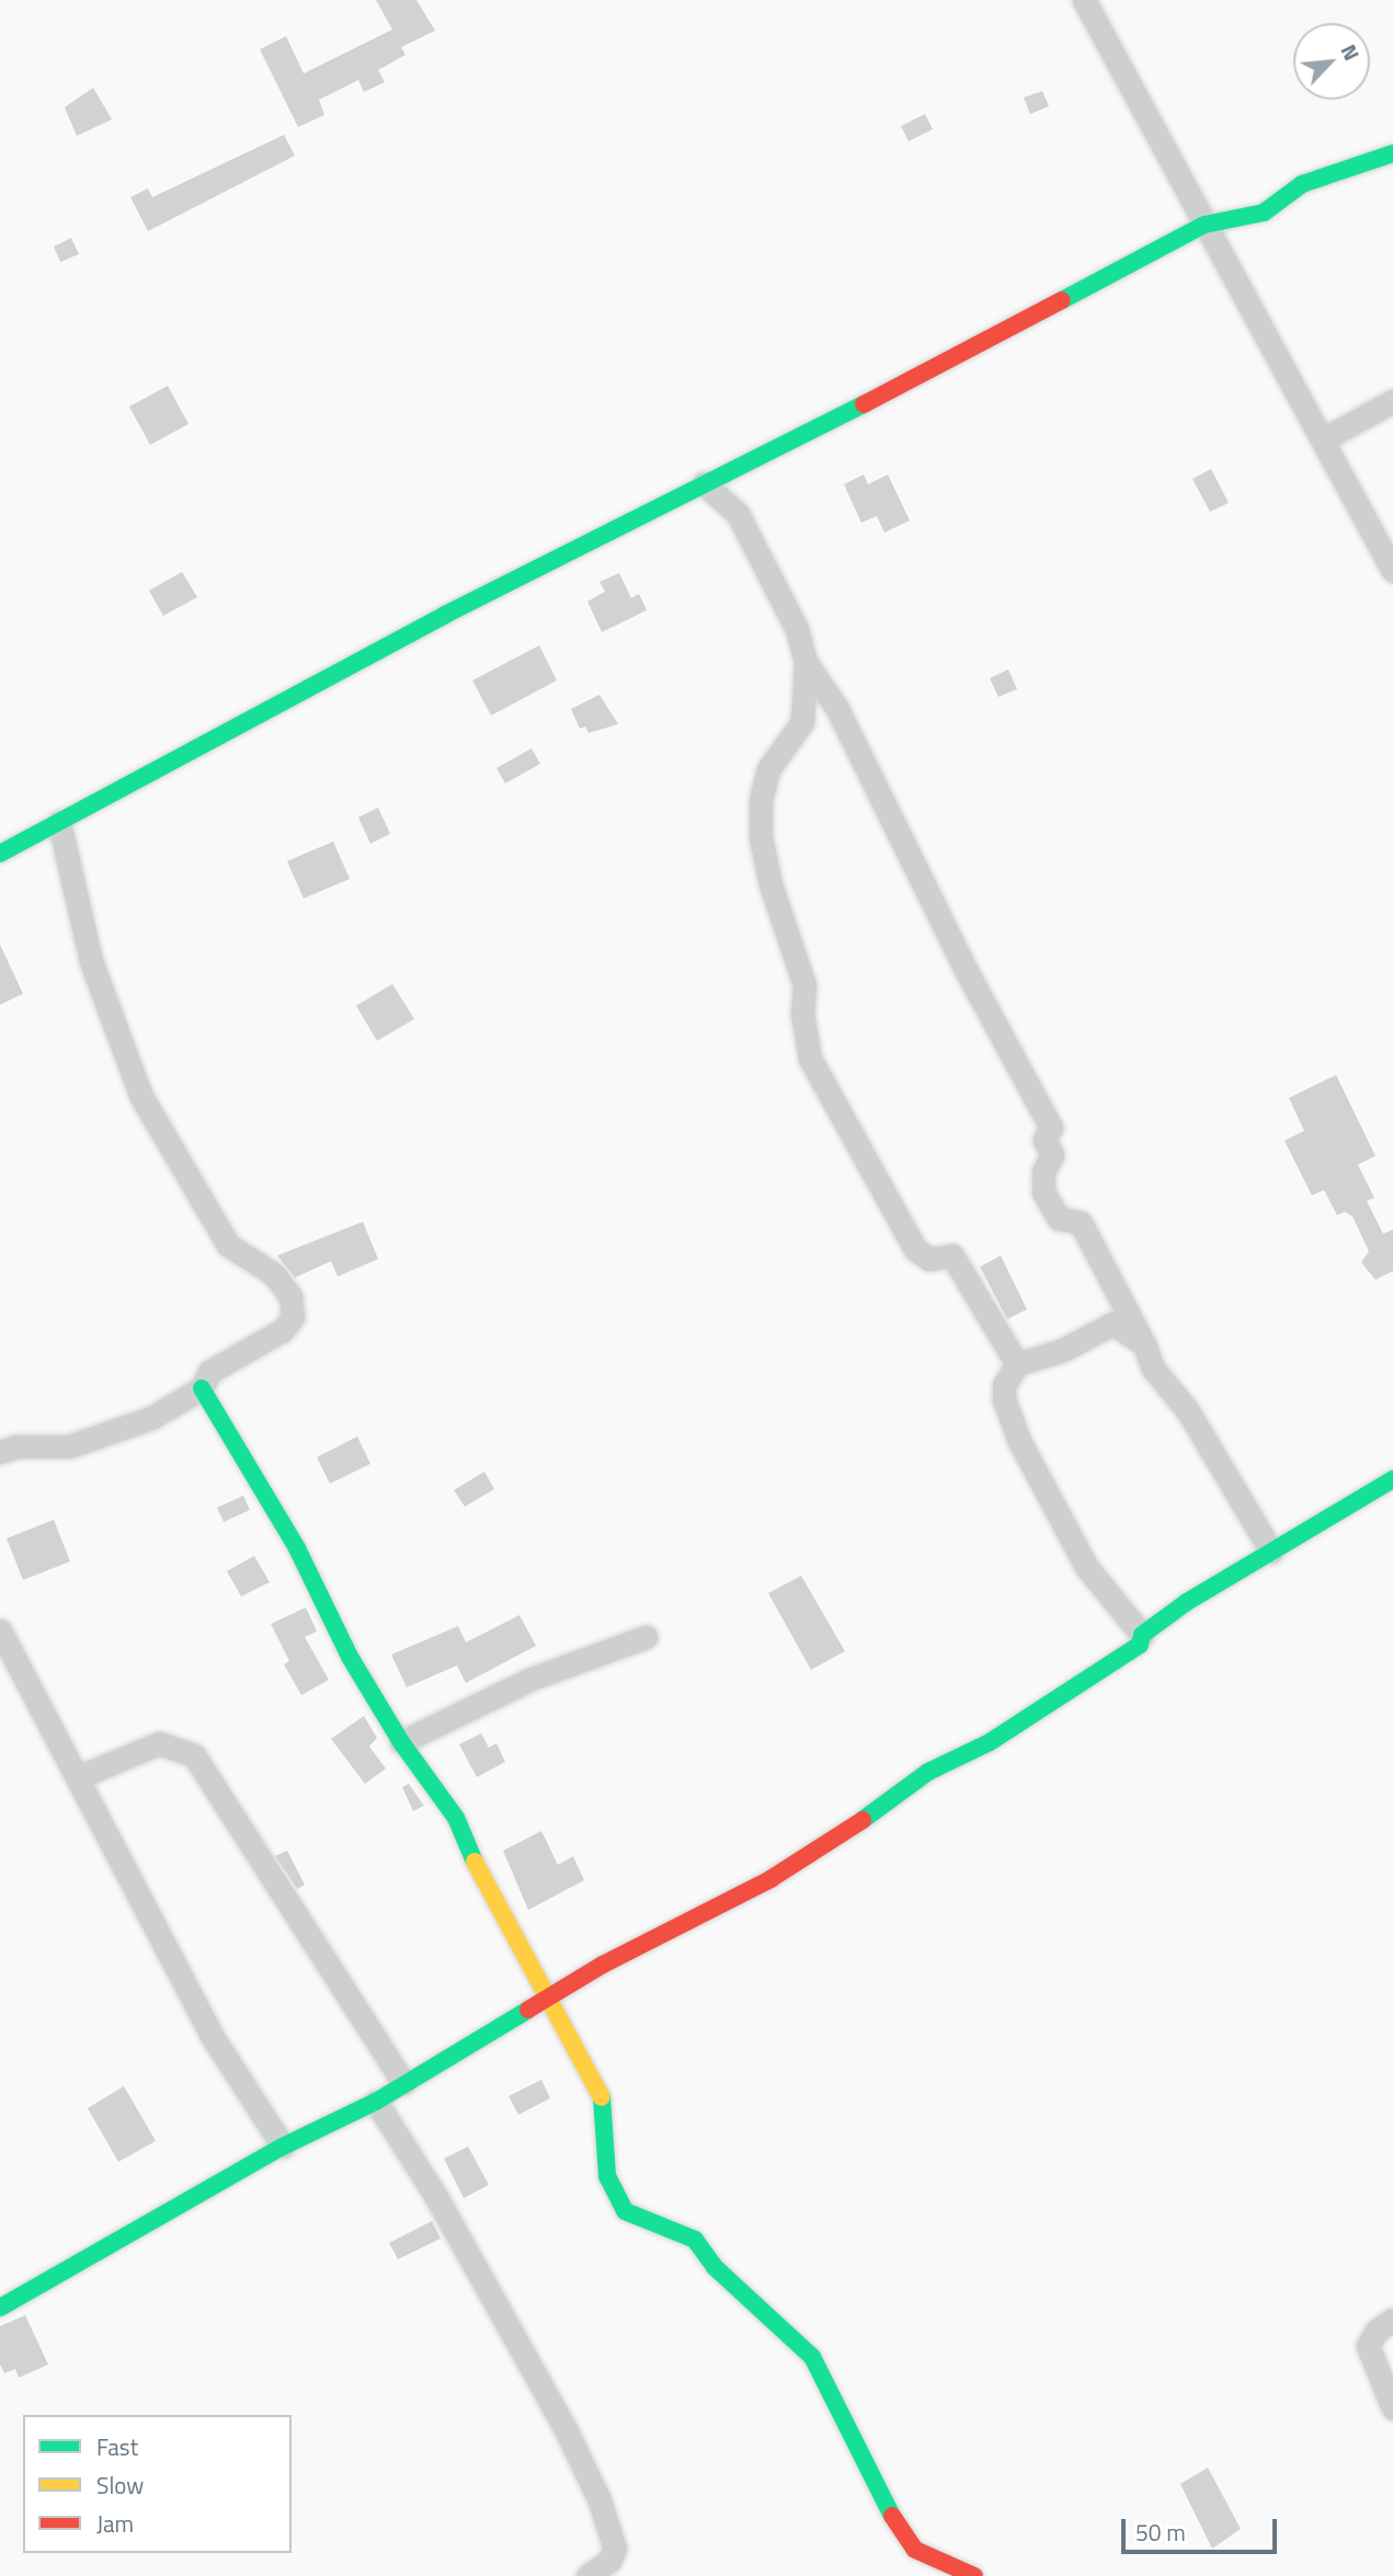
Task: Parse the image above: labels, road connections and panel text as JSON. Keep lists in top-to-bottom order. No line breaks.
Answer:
{"legend":["Fast","Slow","Jam"],"scale_bar":"50 m","north":"top right"}
